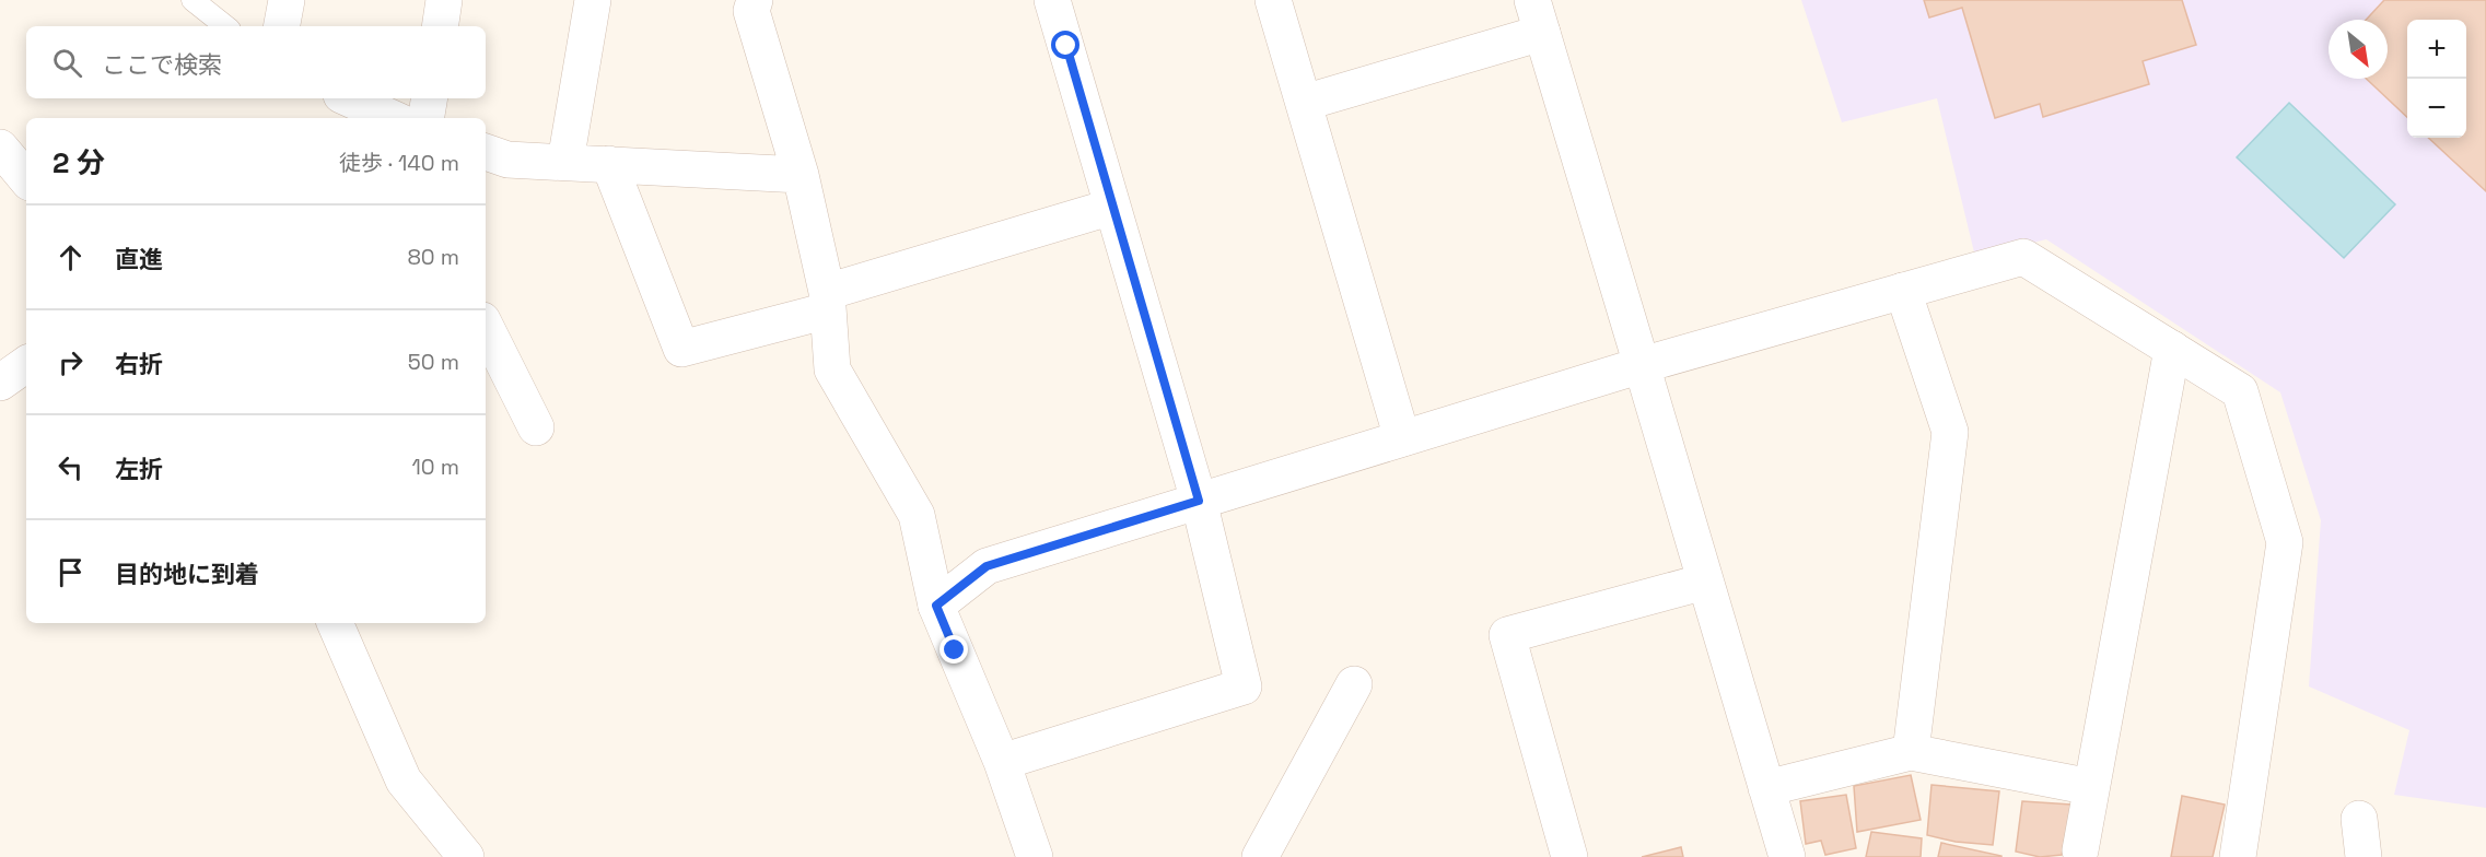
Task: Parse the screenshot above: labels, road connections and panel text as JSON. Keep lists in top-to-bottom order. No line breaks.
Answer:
{"north":"bottom right","page":{"map_buttons":["+","−"],"search":"ここで検索","heading":["2 分","徒歩 · 140 m"],"list":[["直進","80 m"],["右折","50 m"],["左折","10 m"],"目的地に到着"]}}
